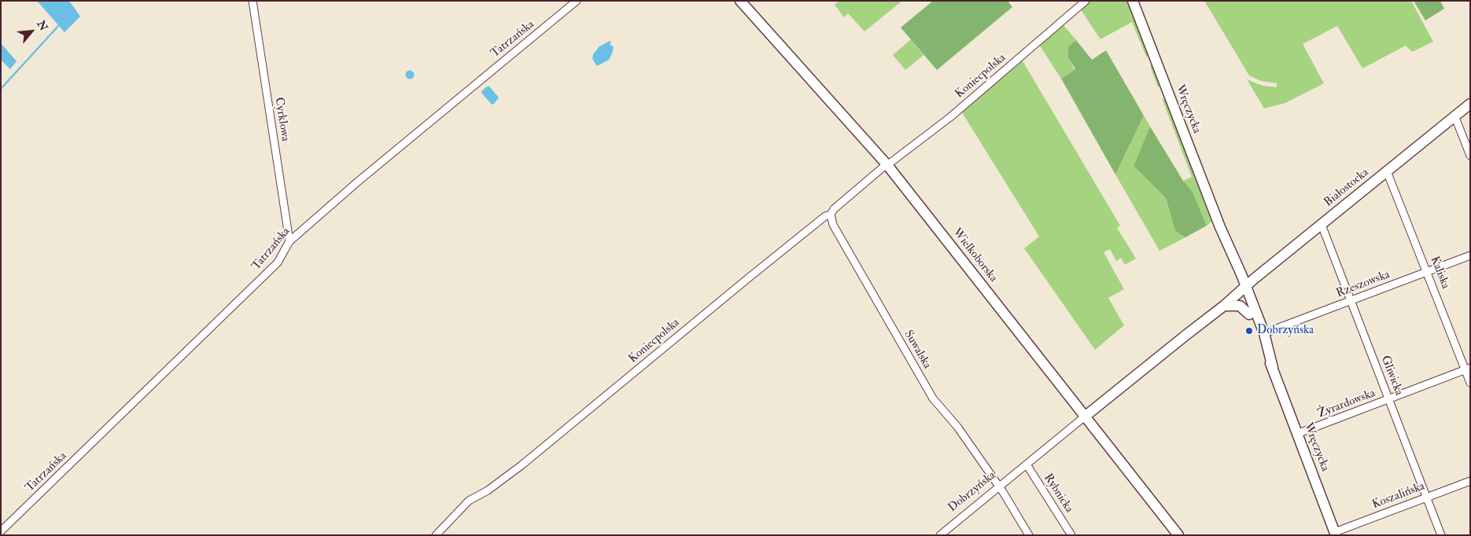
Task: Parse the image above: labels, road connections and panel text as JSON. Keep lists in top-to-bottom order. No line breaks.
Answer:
{"streets":{"street":["Tatrzańska","Koniecpolska","Wręczycka","Cyrklowa","Białostocka","Wielkoborska","Kaliska","Rzeszowska","Suwalska","Gliwicka","Żyrardowska","Dobrzyńska","Rybnicka","Koszalińska"]},"crossings":[["Tatrzańska","Cyrklowa"],["Koniecpolska","Wielkoborska"],["Koniecpolska","Suwalska"],["Wręczycka","Białostocka"],["Wręczycka","Rzeszowska"],["Wręczycka","Żyrardowska"],["Wręczycka","Dobrzyńska"],["Wręczycka","Koszalińska"],["Białostocka","Kaliska"],["Białostocka","Gliwicka"],["Białostocka","Dobrzyńska"],["Wielkoborska","Dobrzyńska"],["Kaliska","Rzeszowska"],["Kaliska","Żyrardowska"],["Rzeszowska","Gliwicka"],["Suwalska","Dobrzyńska"],["Gliwicka","Żyrardowska"],["Gliwicka","Koszalińska"],["Dobrzyńska","Rybnicka"]],"places":["Dobrzyńska"],"north":"top right"}
